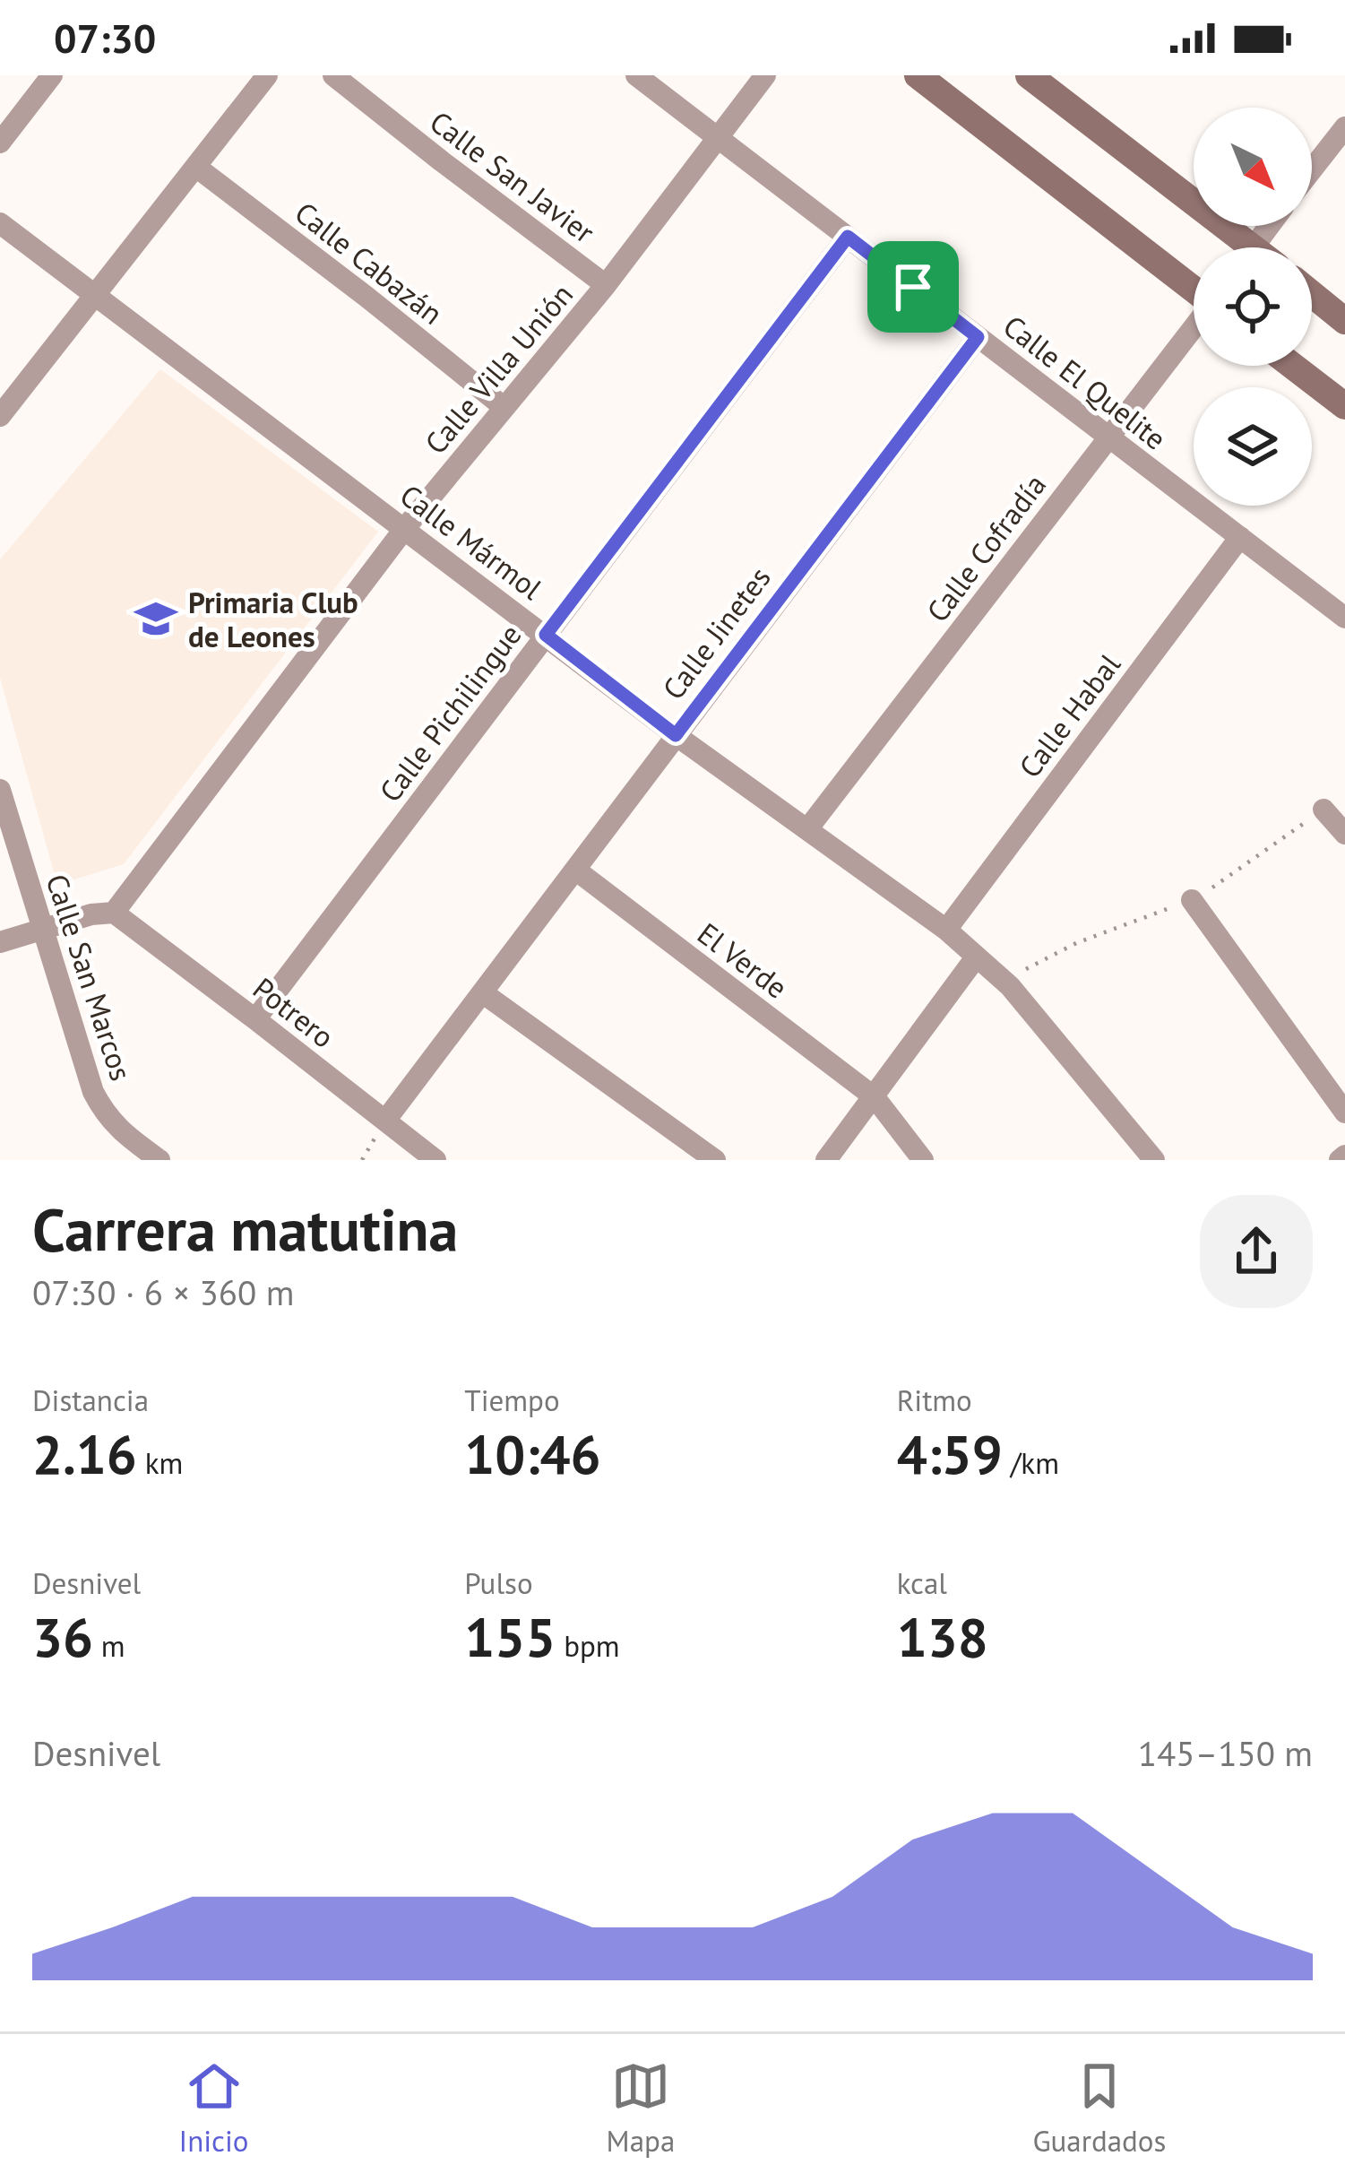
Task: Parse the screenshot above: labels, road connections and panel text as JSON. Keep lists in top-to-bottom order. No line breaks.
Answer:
{"streets":{"street":["Calle San Javier","Calle Cabazán","Calle Villa Unión","Calle El Quelite","Calle Mármol","Calle Cofradía","Calle Jinetes","Calle Pichilingue","Calle Habal","El Verde","Calle San Marcos","Potrero"]},"crossings":[["Calle San Javier","Calle Villa Unión"],["Calle Cabazán","Calle Villa Unión"],["Calle Villa Unión","Calle El Quelite"],["Calle Villa Unión","Calle Mármol"],["Calle Villa Unión","Potrero"],["Calle El Quelite","Calle Cofradía"],["Calle El Quelite","Calle Jinetes"],["Calle El Quelite","Calle Pichilingue"],["Calle El Quelite","Calle Habal"],["Calle Mármol","Calle Cofradía"],["Calle Mármol","Calle Jinetes"],["Calle Mármol","Calle Pichilingue"],["Calle Mármol","Calle Habal"],["Calle Jinetes","El Verde"],["Calle Jinetes","Potrero"],["Calle Pichilingue","Potrero"]],"places":{"school or university":["Primaria Club de Leones"]},"north":"bottom right","page":{"status":"07:30","heading":["Carrera matutina","07:30 · 6 × 360 m"],"stats":[["Distancia","2.16 km"],["Tiempo","10:46"],["Ritmo","4:59 /km"],["Desnivel","36 m"],["Pulso","155 bpm"],["kcal","138"]],"chart":["Desnivel","145–150 m"],"tabs":["Inicio","Mapa","Guardados"]}}
